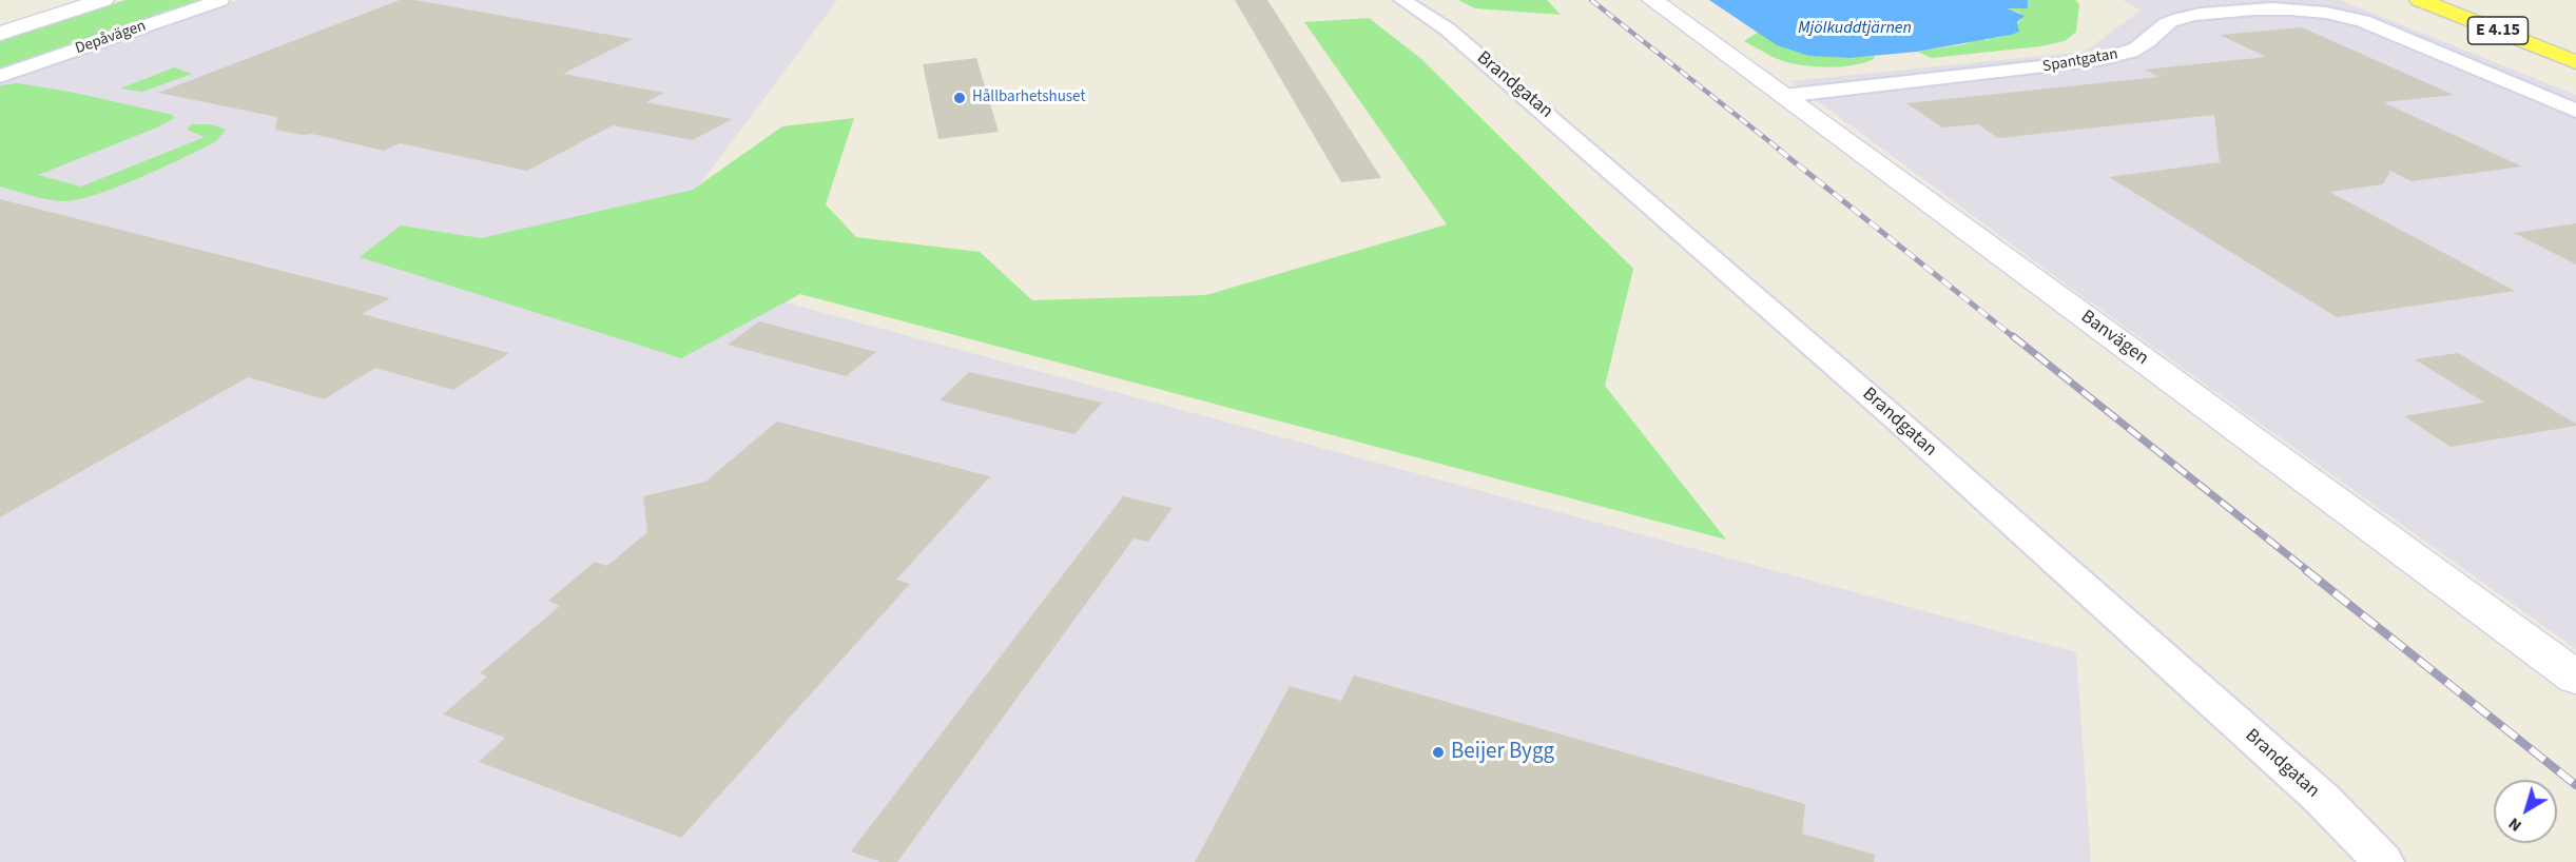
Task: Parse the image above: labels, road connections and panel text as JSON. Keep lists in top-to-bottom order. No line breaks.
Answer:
{"streets":{"main road":["E 4.15"],"street":["Depåvägen","Spantgatan","Brandgatan","Banvägen"]},"crossings":[["Spantgatan","Banvägen"]],"water":["Mjölkuddtjärnen"],"places":["Hållbarhetshuset","Beijer Bygg"],"north":"bottom left"}
